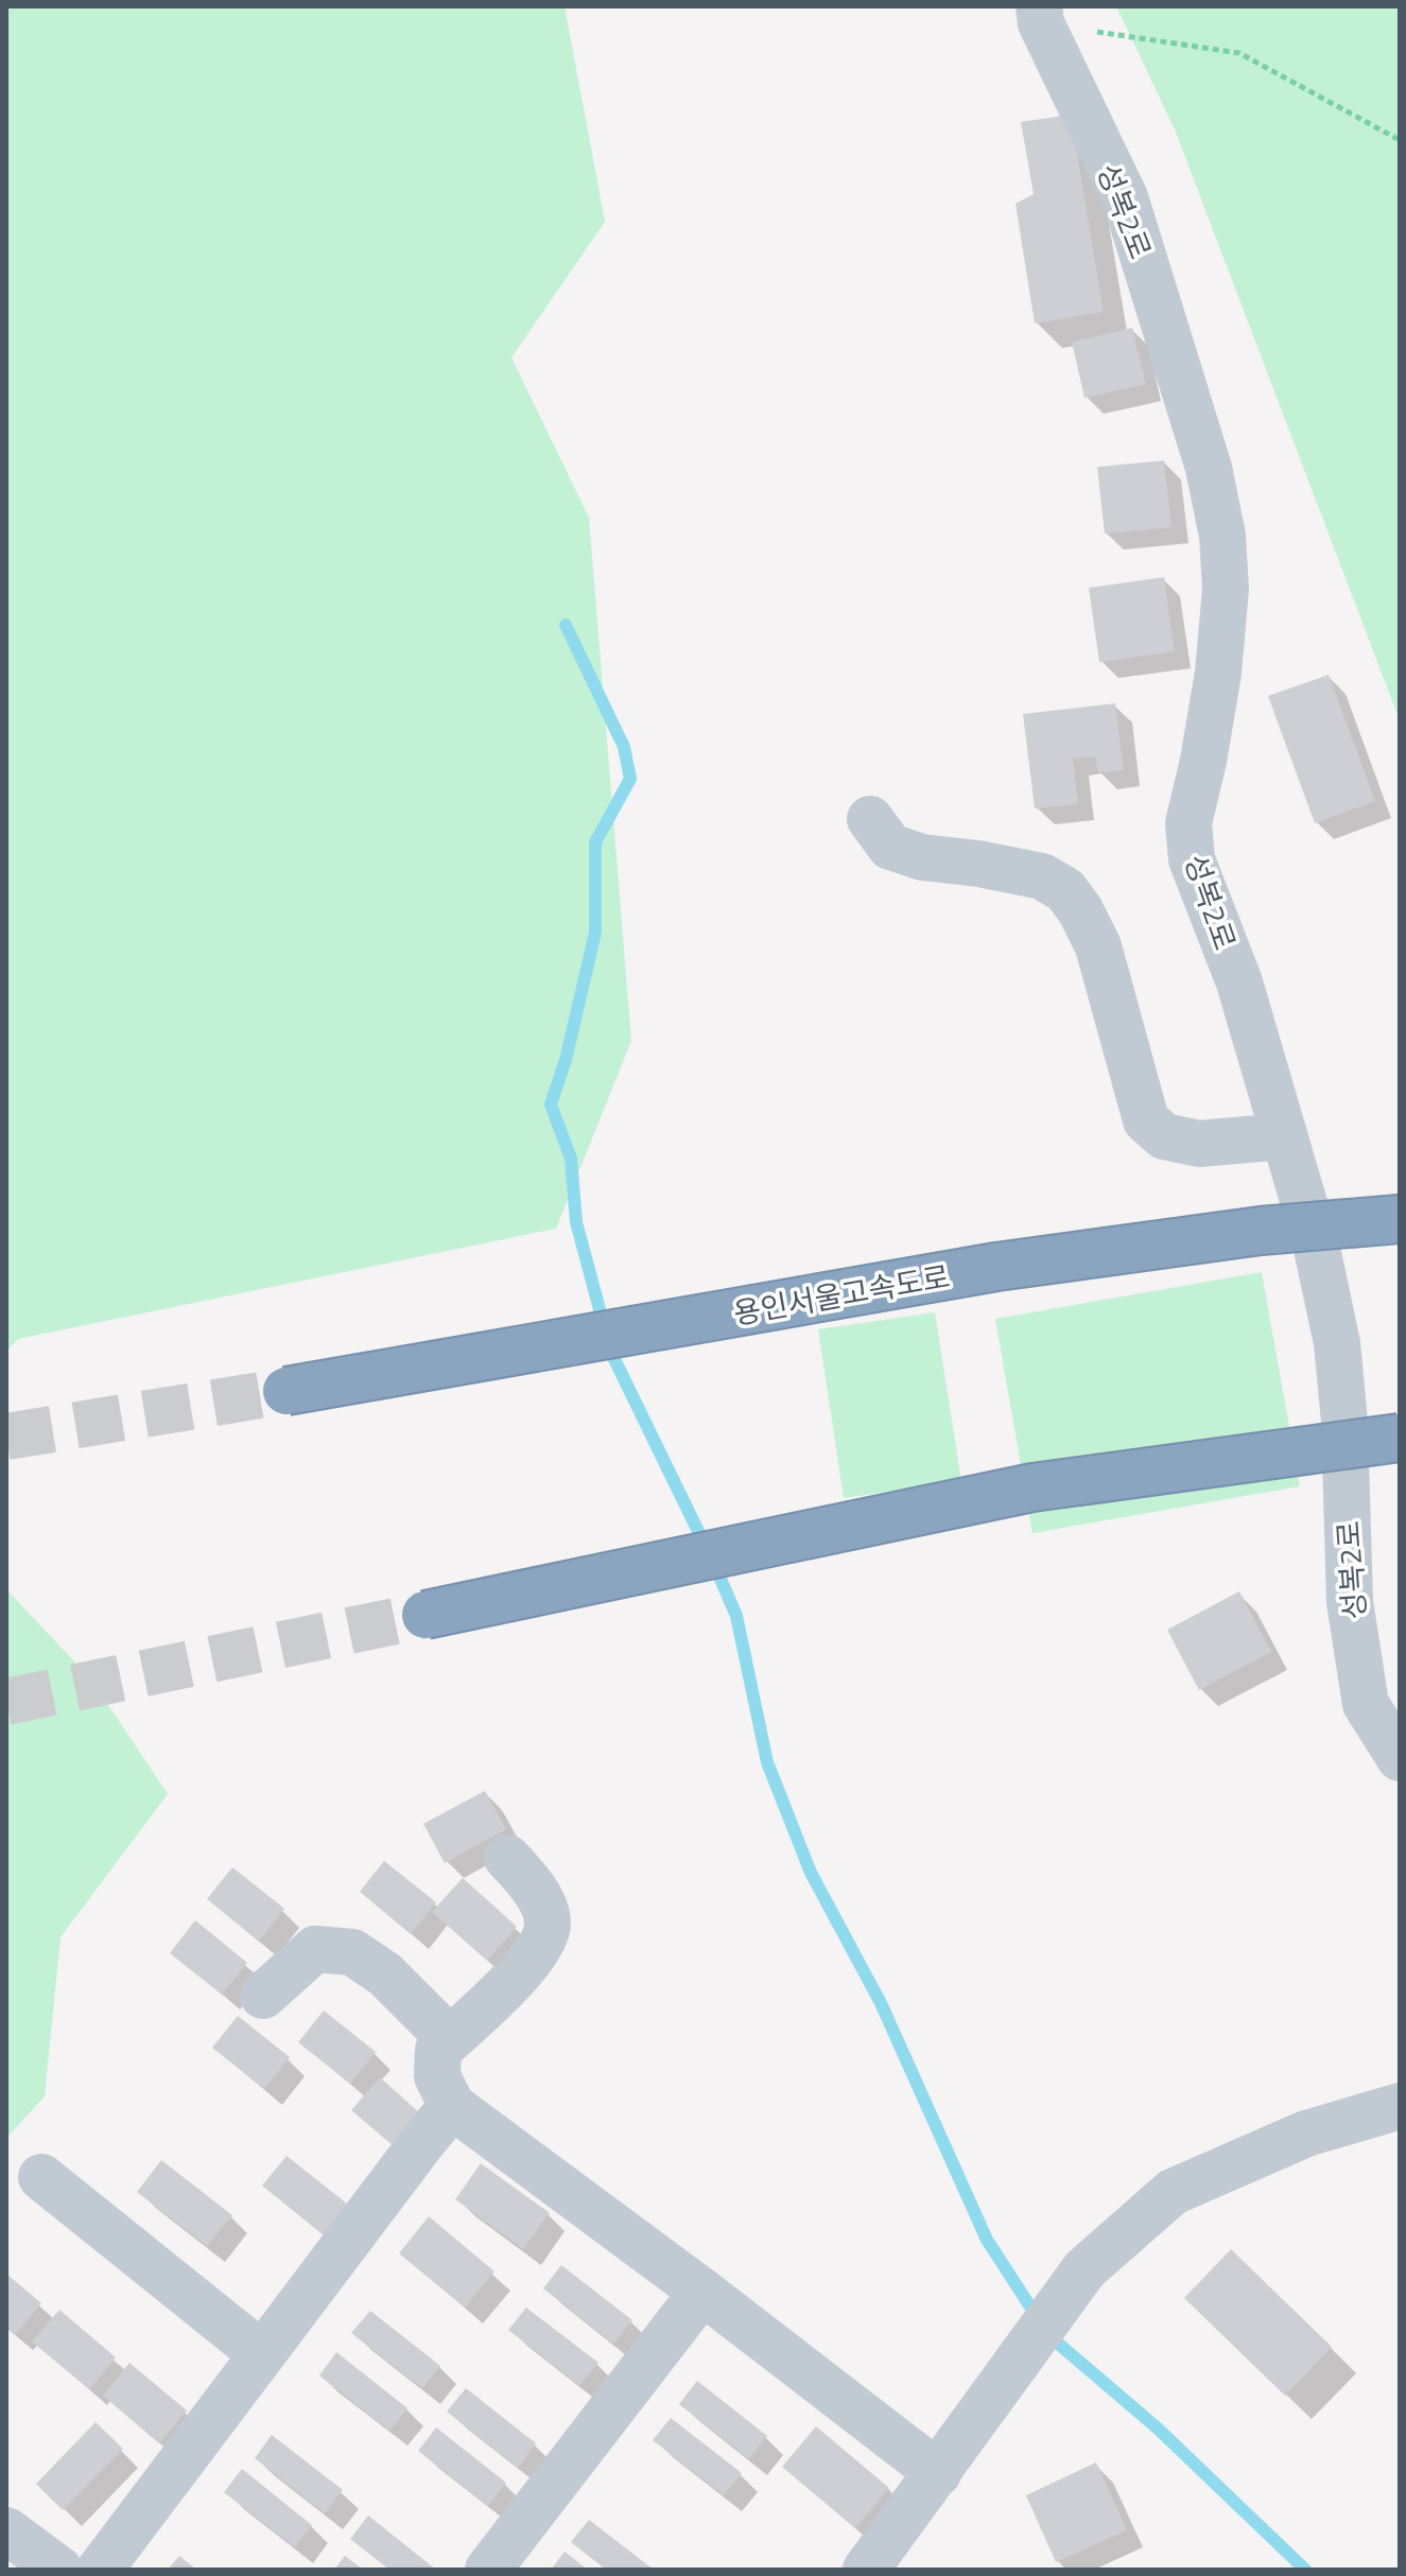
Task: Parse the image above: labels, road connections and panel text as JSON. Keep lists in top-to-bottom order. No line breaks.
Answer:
{"streets":{"highway":["용인서울고속도로"],"street":["성복2로"]}}
